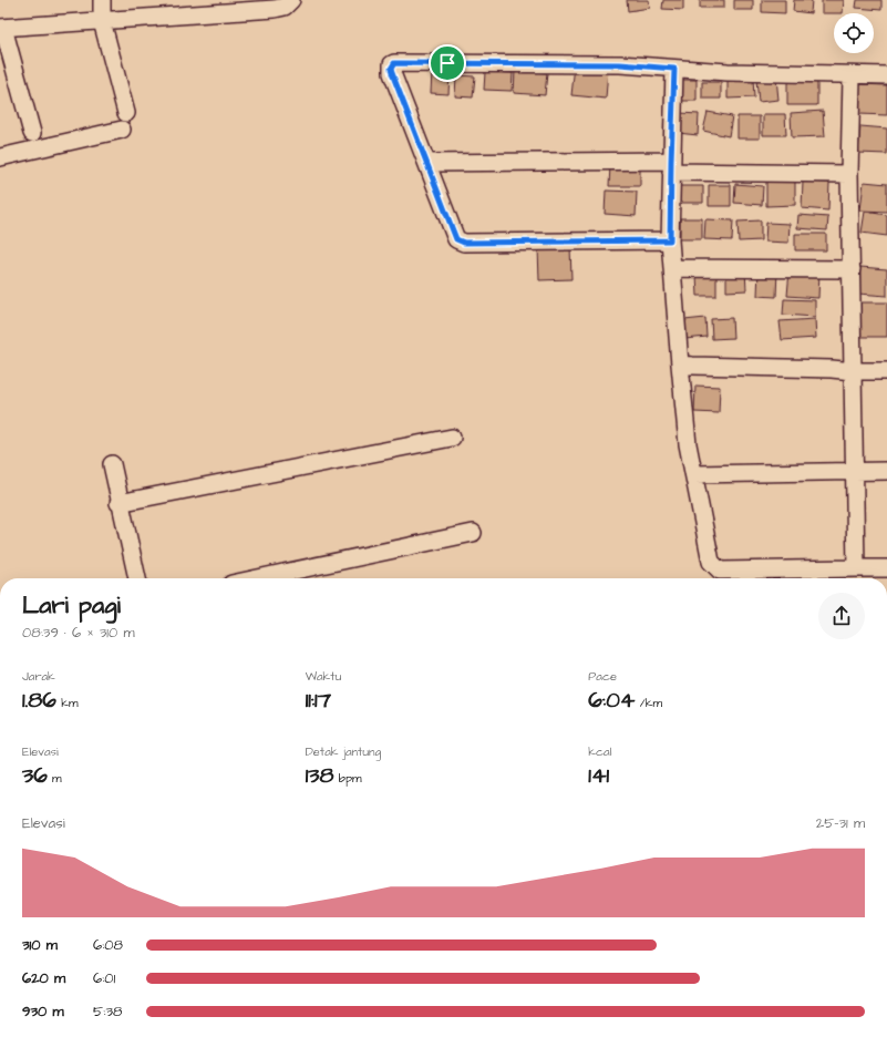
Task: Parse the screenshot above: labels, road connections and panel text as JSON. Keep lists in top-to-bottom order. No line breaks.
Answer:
{"page":{"heading":["Lari pagi","08:39 · 6 × 310 m"],"stats":[["Jarak","1.86 km"],["Waktu","11:17"],["Pace","6:04 /km"],["Elevasi","36 m"],["Detak jantung","138 bpm"],["kcal","141"]],"chart":["Elevasi","25–31 m"],"list":[{"name":"310 m","note":"6:08"},{"name":"620 m","note":"6:01"},{"name":"930 m","note":"5:38"}]}}
